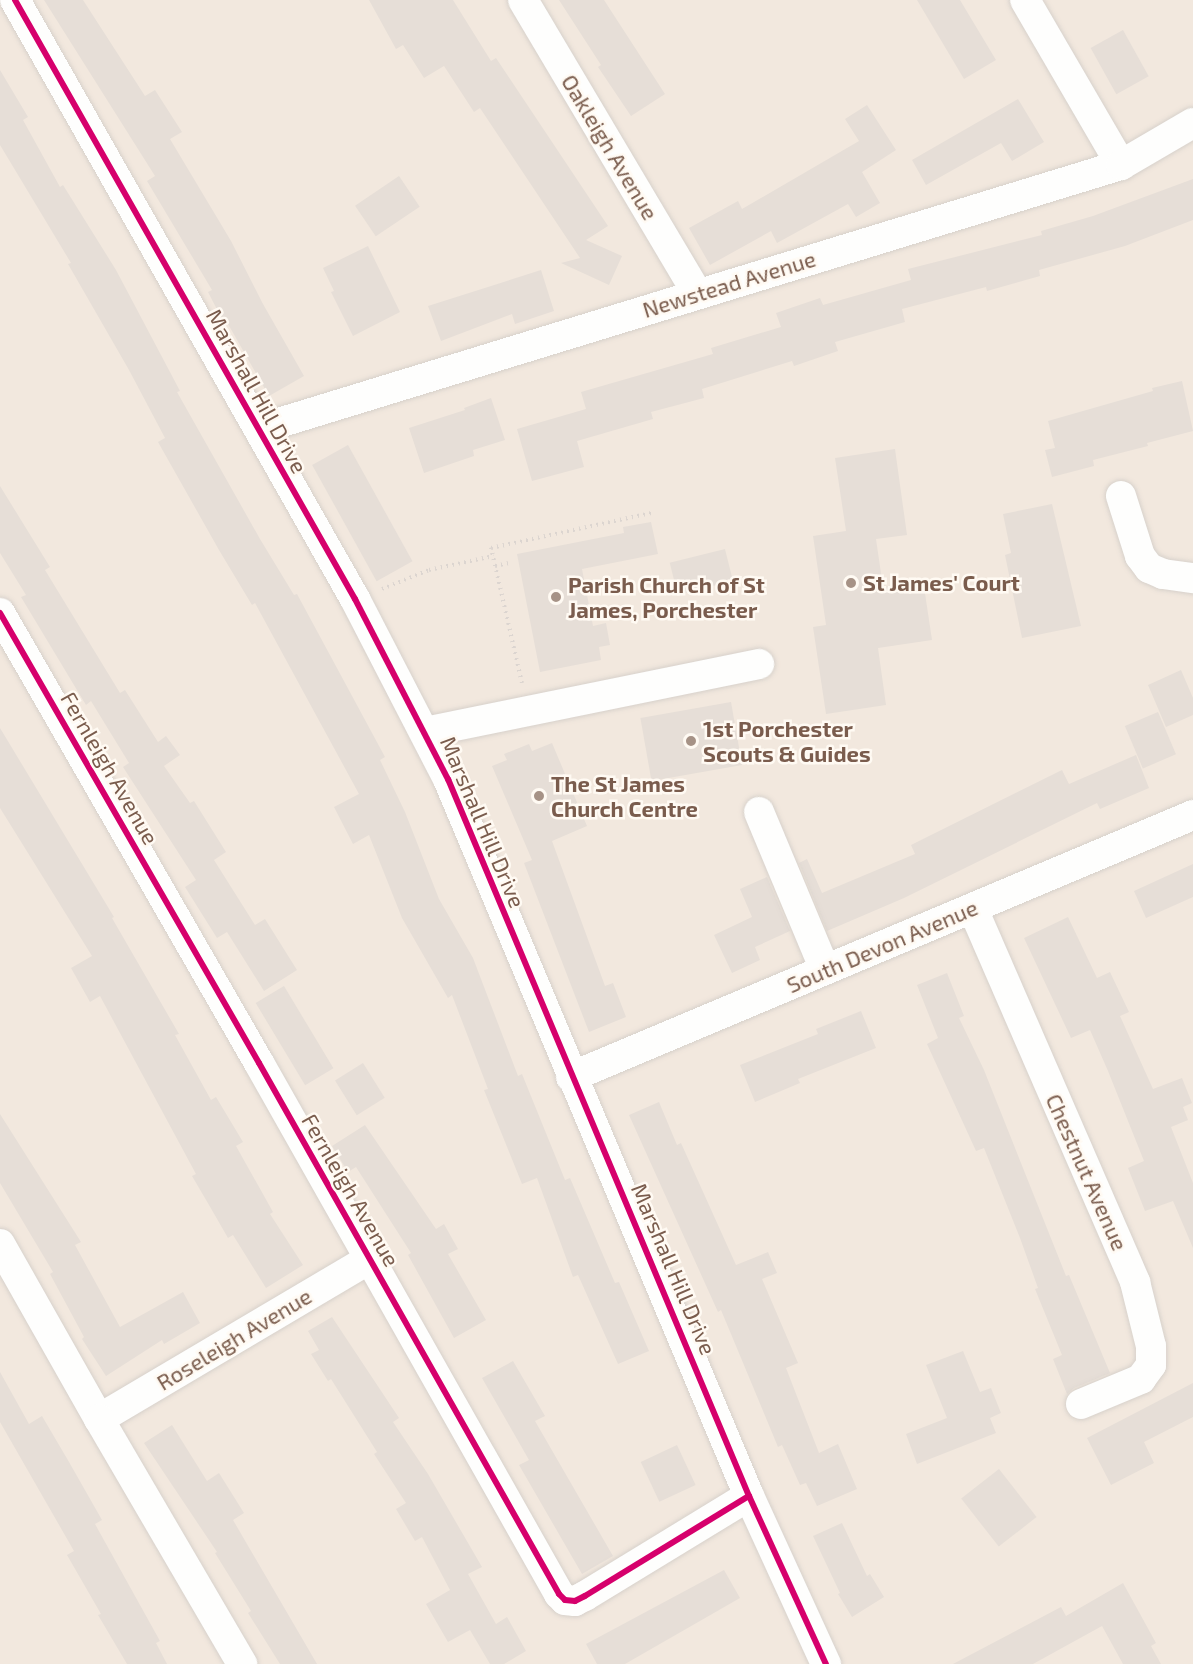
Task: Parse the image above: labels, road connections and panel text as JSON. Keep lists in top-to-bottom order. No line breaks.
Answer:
{"streets":{"street":["Oakleigh Avenue","Newstead Avenue","Marshall Hill Drive","Fernleigh Avenue","South Devon Avenue","Chestnut Avenue","Roseleigh Avenue"]},"crossings":[["Oakleigh Avenue","Newstead Avenue"],["Newstead Avenue","Marshall Hill Drive"],["Marshall Hill Drive","Fernleigh Avenue"],["Marshall Hill Drive","South Devon Avenue"],["Fernleigh Avenue","Roseleigh Avenue"],["South Devon Avenue","Chestnut Avenue"]],"places":["St James' Court","Parish Church of St James, Porchester","1st Porchester Scouts & Guides","The St James Church Centre"]}
